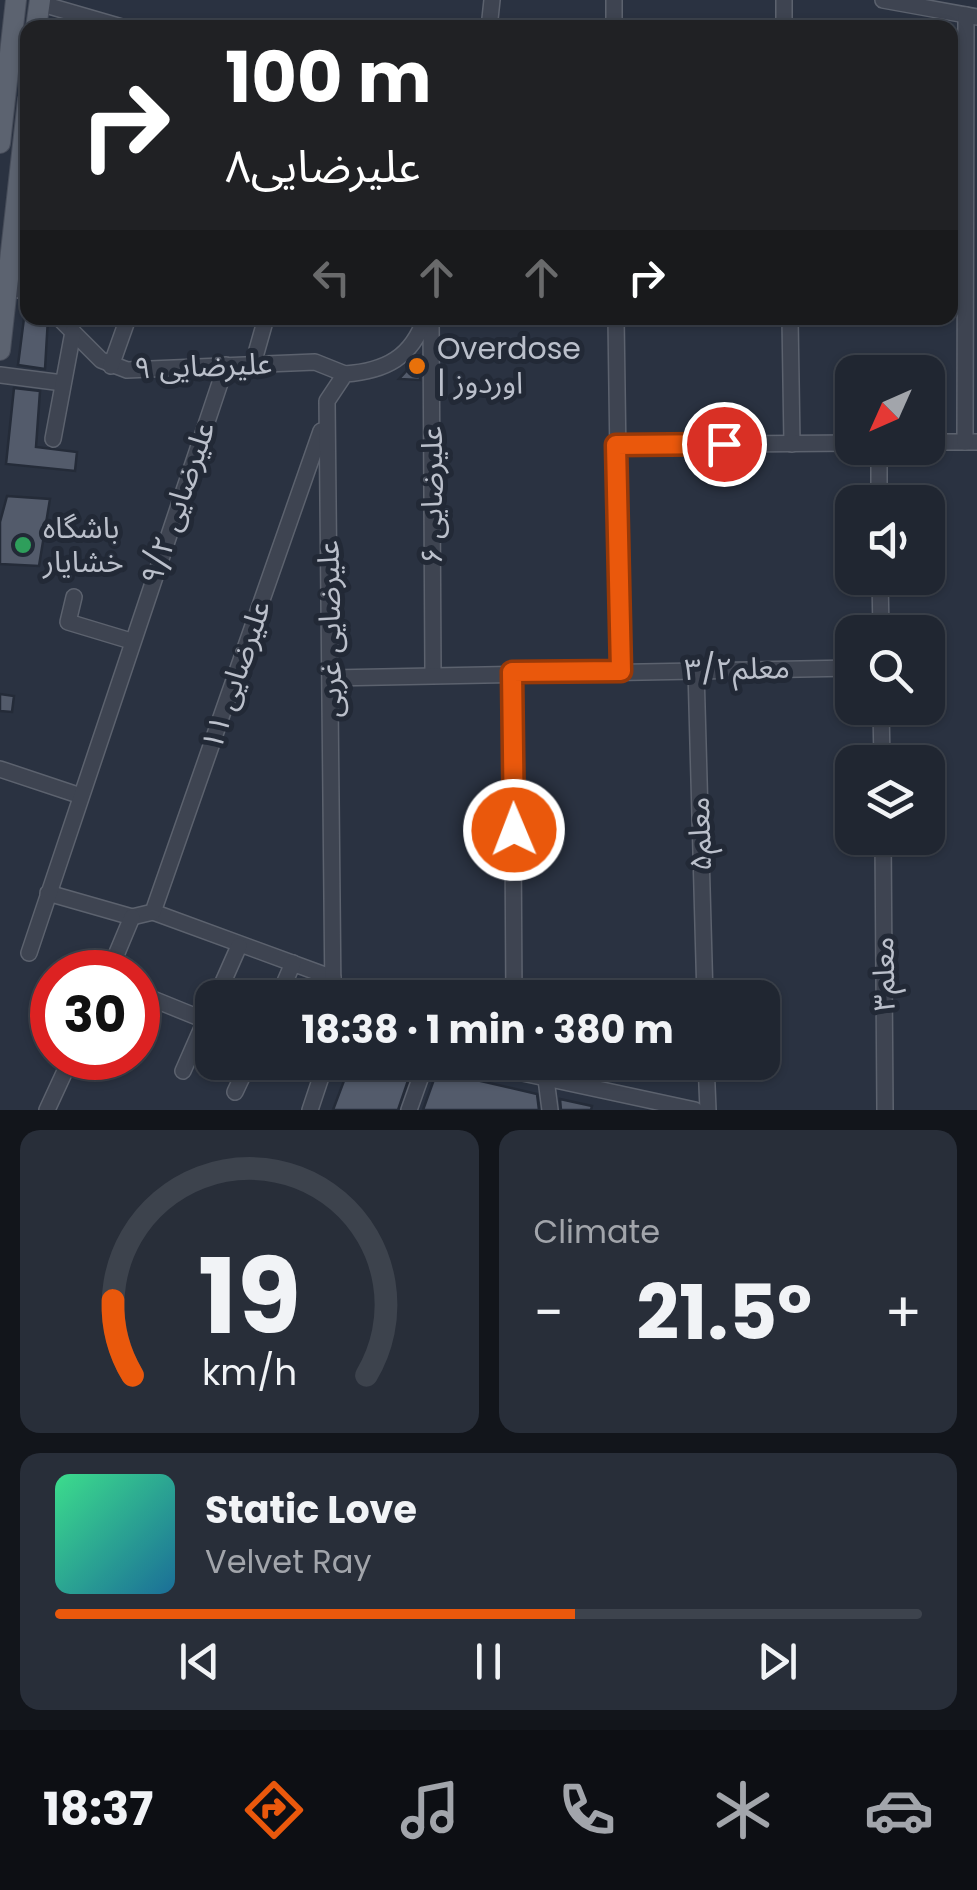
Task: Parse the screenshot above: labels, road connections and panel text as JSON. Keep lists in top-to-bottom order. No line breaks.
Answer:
{"streets":{"street":["۹ علیرضایی","۶ علیرضایی","۹/۲ علیرضایی","علیرضایی غربی","معلم۳/۲","۱۱ علیرضایی","معلم۵","معلم۳"]},"crossings":[["۹ علیرضایی","۹/۲ علیرضایی"],["۹ علیرضایی","علیرضایی غربی"],["۶ علیرضایی","معلم۳/۲"],["علیرضایی غربی","معلم۳/۲"],["علیرضایی غربی","۱۱ علیرضایی"],["معلم۳/۲","معلم۵"]],"places":["Overdose | اوردوز","باشگاه خشایار"],"north":"bottom left","page":{"turn":["100 m","علیرضایی۸"],"limit":"30","trip":"18:38 · 1 min · 380 m","tile":"Climate","heat":["−","21.5°","+"],"song":["Static Love","Velvet Ray"],"tabs":"18:37","gauge":["19","km/h"]}}
